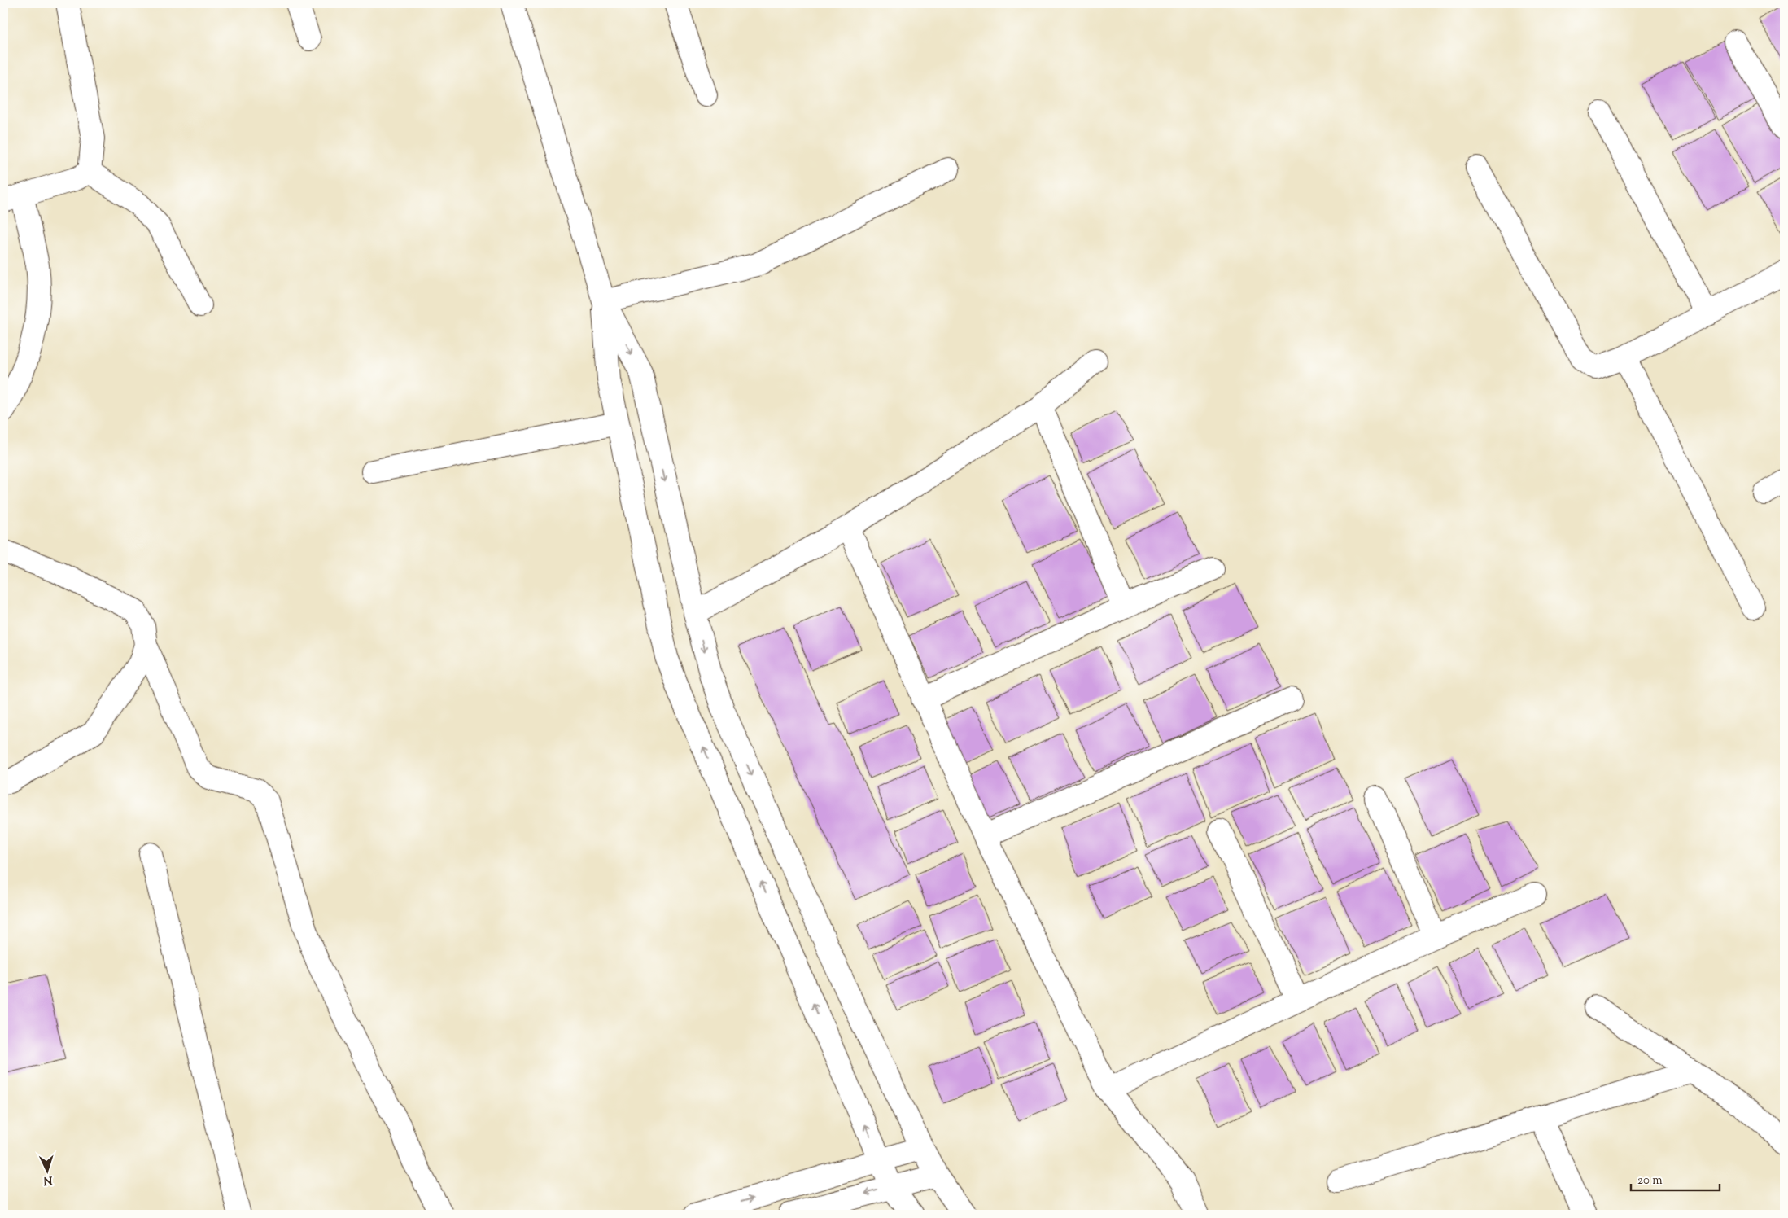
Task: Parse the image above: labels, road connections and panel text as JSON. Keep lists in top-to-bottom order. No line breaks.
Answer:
{"scale_bar":"20 m","north":"bottom"}
